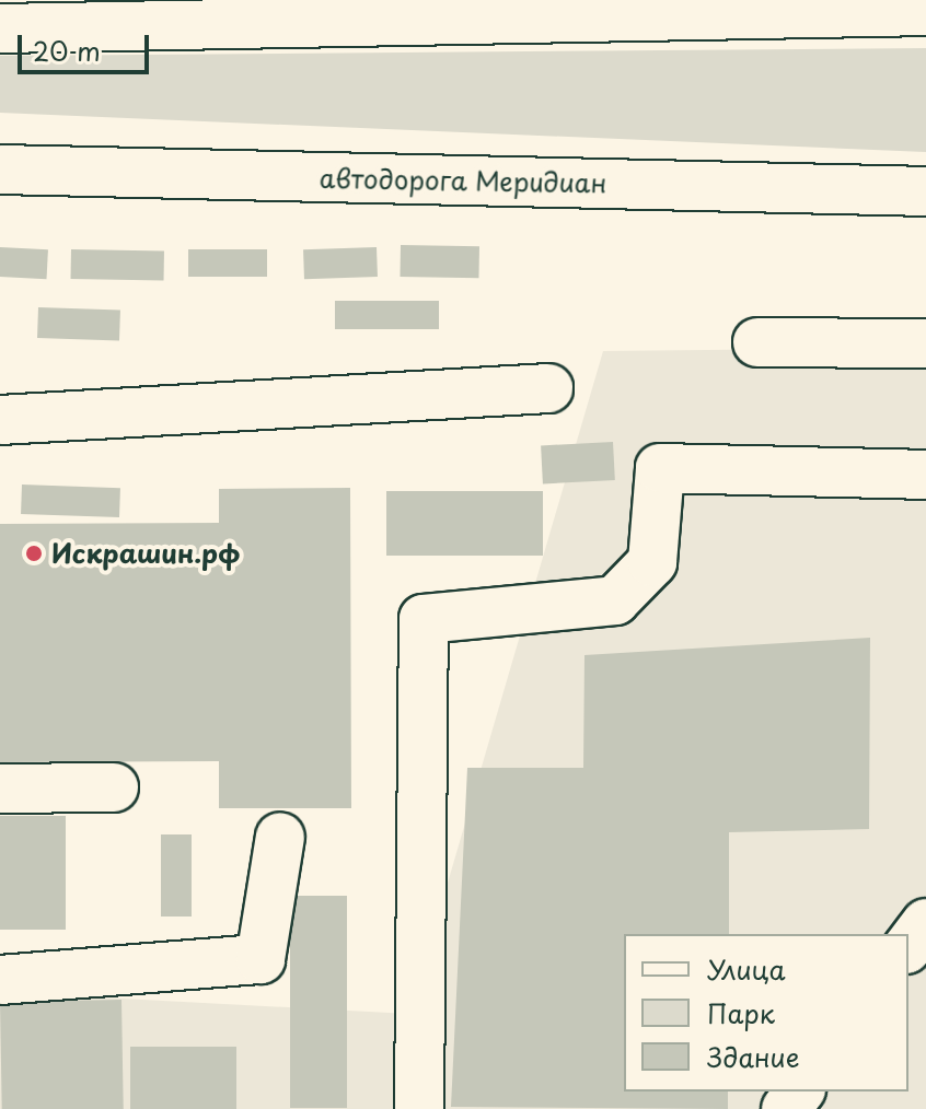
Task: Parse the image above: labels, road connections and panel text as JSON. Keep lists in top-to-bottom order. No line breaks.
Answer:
{"streets":{"main road":["автодорога Меридиан"]},"places":["Искрашин.рф"],"legend":["Улица","Парк","Здание"],"scale_bar":"20 m"}
